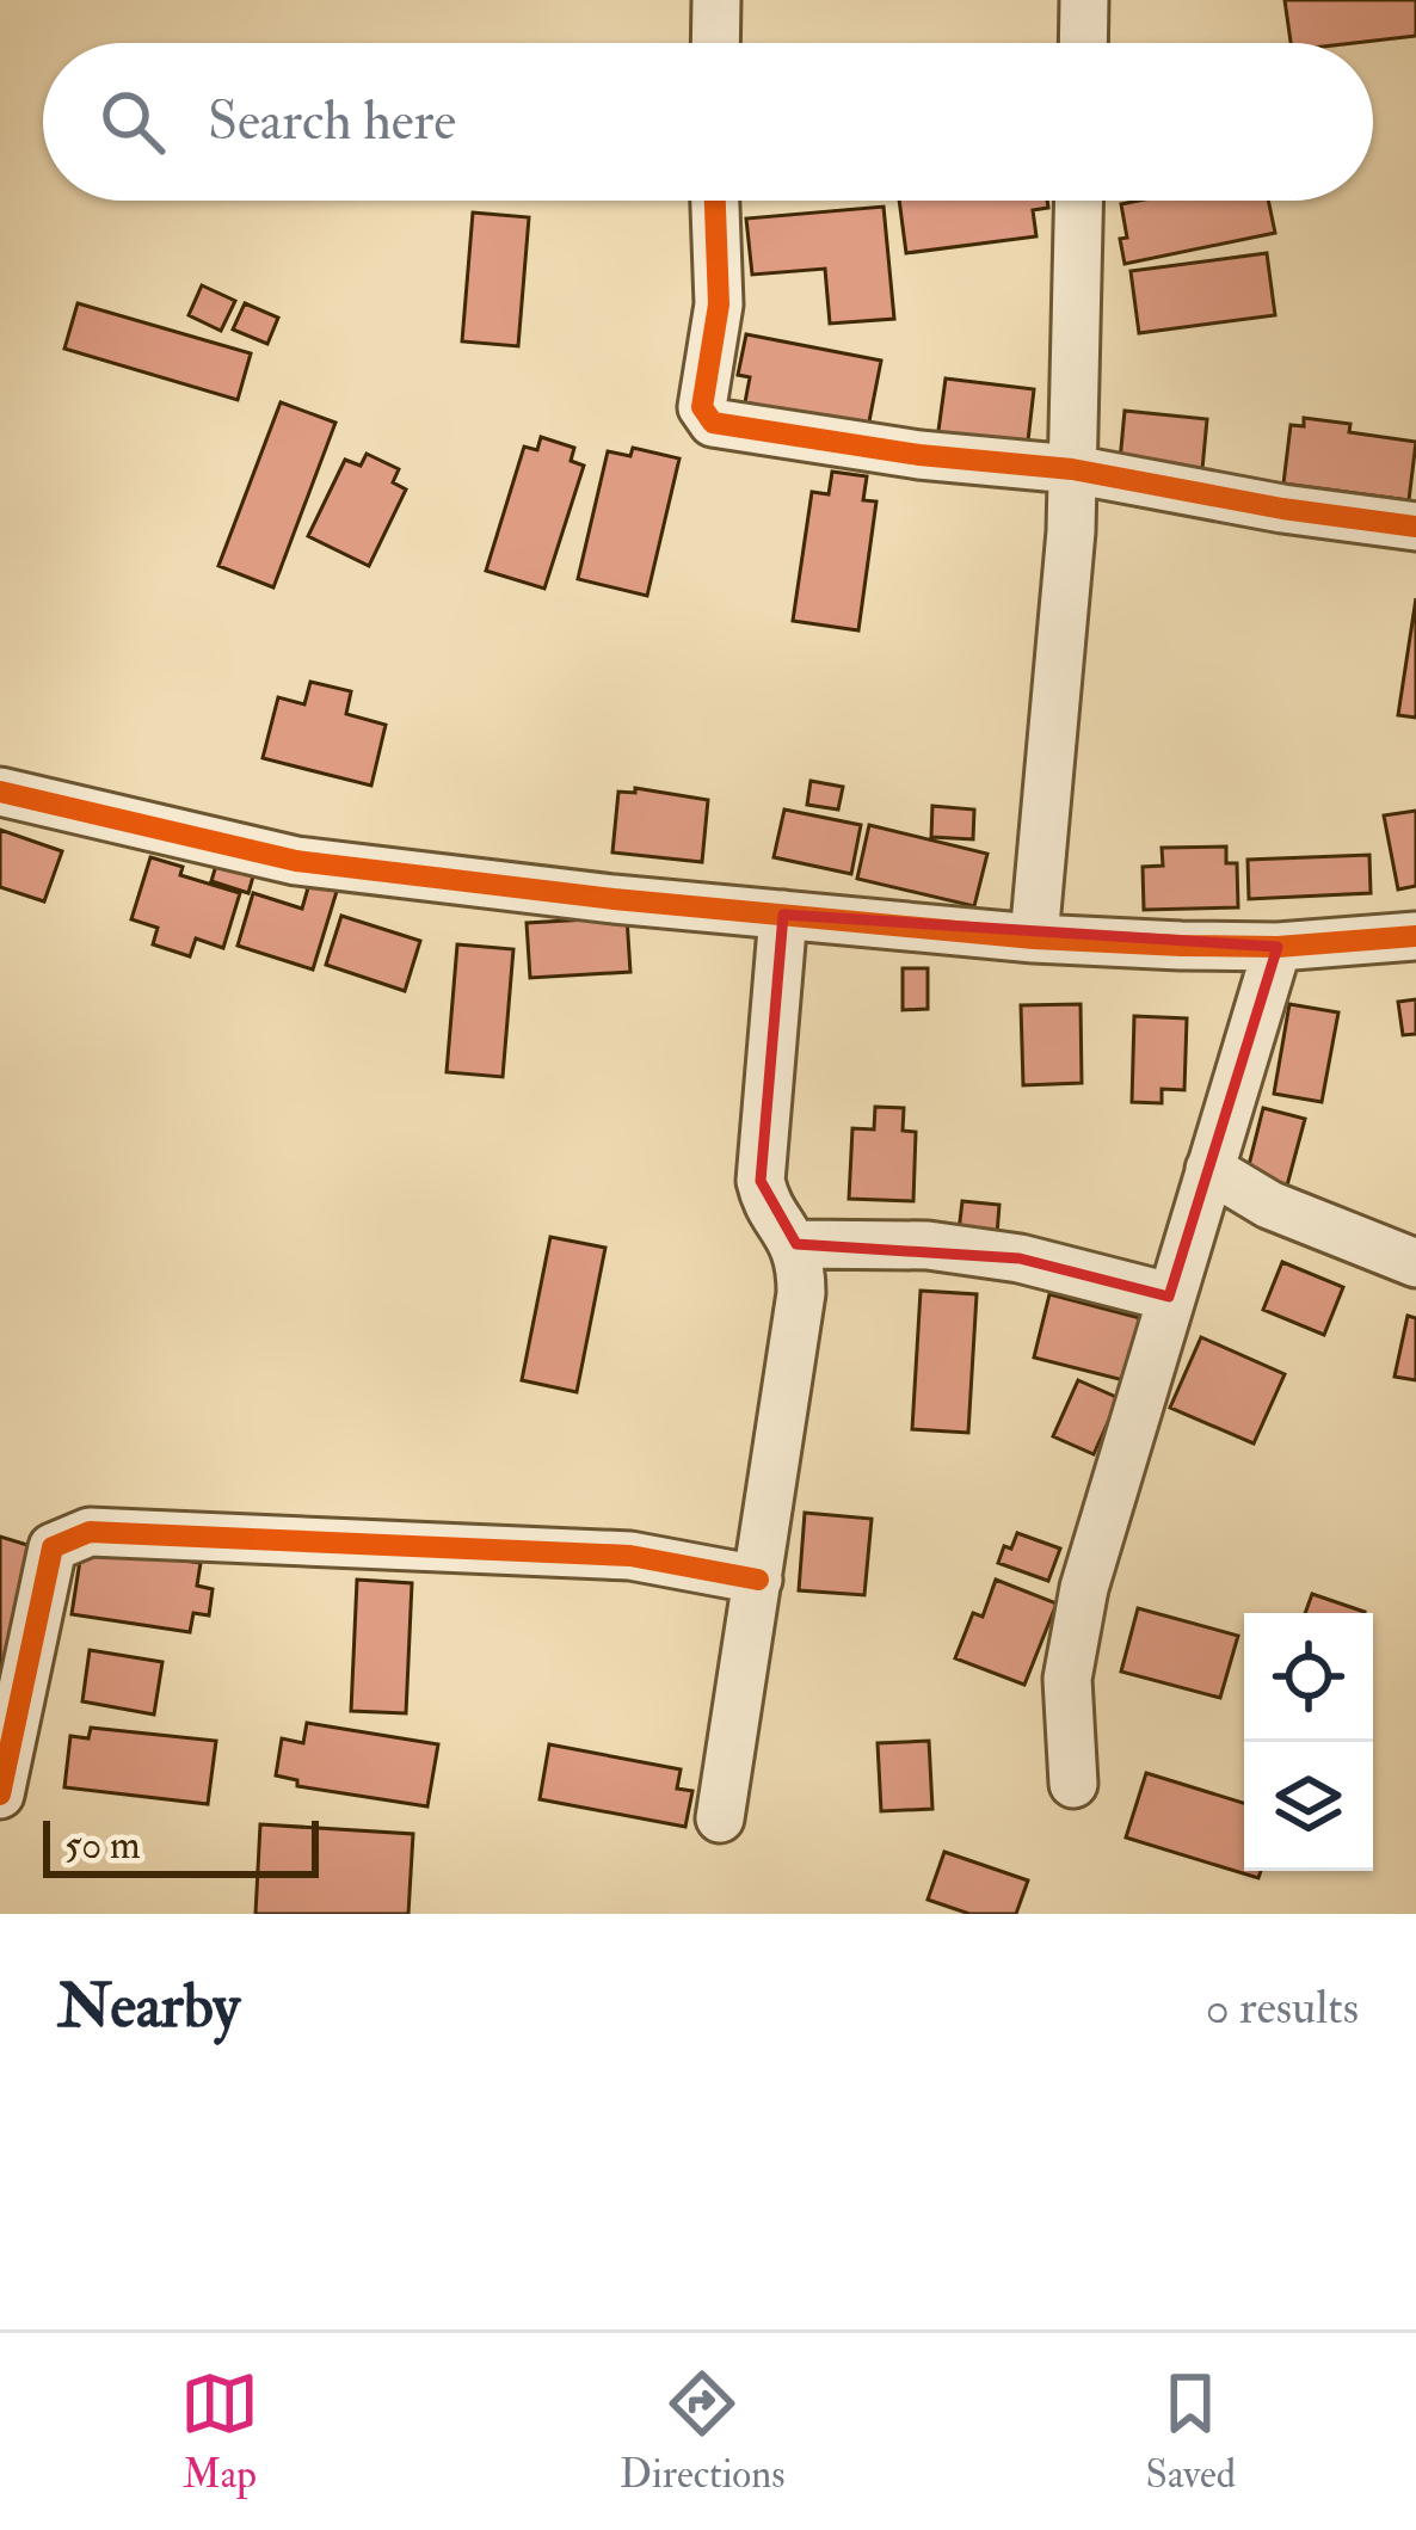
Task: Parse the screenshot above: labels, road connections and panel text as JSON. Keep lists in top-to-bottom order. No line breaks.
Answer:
{"scale_bar":"50 m","page":{"search":"Search here","scale":"50 m","heading":["Nearby","0 results"],"nav":["Map","Directions","Saved"]}}
